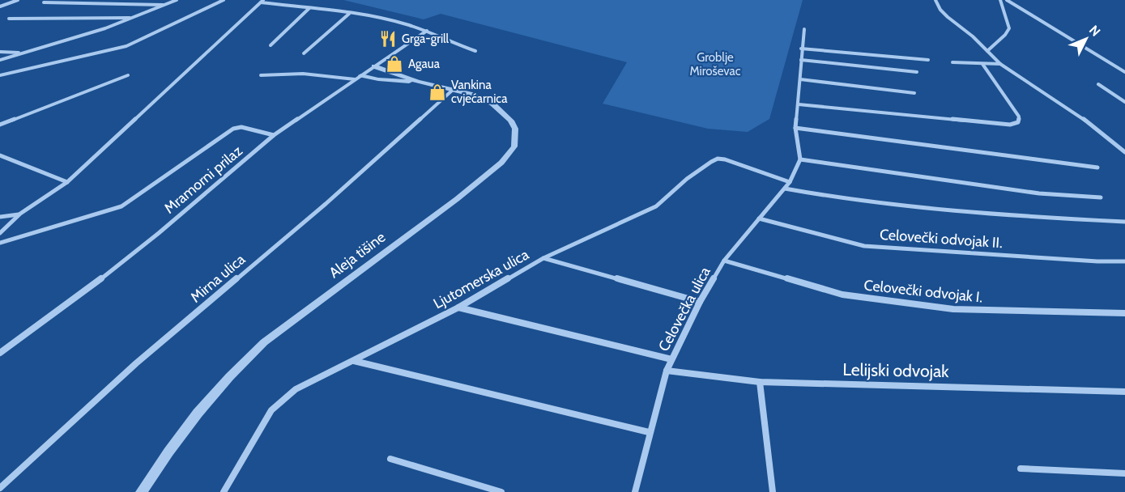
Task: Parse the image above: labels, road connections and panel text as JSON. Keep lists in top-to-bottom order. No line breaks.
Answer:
{"streets":{"street":["Mramorni prilaz","Celovečki odvojak II.","Aleja tišine","Mirna ulica","Ljutomerska ulica","Celovečki odvojak I.","Celovečka ulica","Lelijski odvojak"]},"crossings":[["Mramorni prilaz","Aleja tišine"],["Celovečki odvojak II.","Celovečka ulica"],["Aleja tišine","Mirna ulica"],["Ljutomerska ulica","Celovečka ulica"],["Celovečki odvojak I.","Celovečka ulica"],["Celovečka ulica","Lelijski odvojak"]],"parks":["Groblje Miroševac"],"places":{"restaurant":["Grga-grill"],"shop":["Agaua","Vankina cvjećarnica"]},"north":"top right"}
